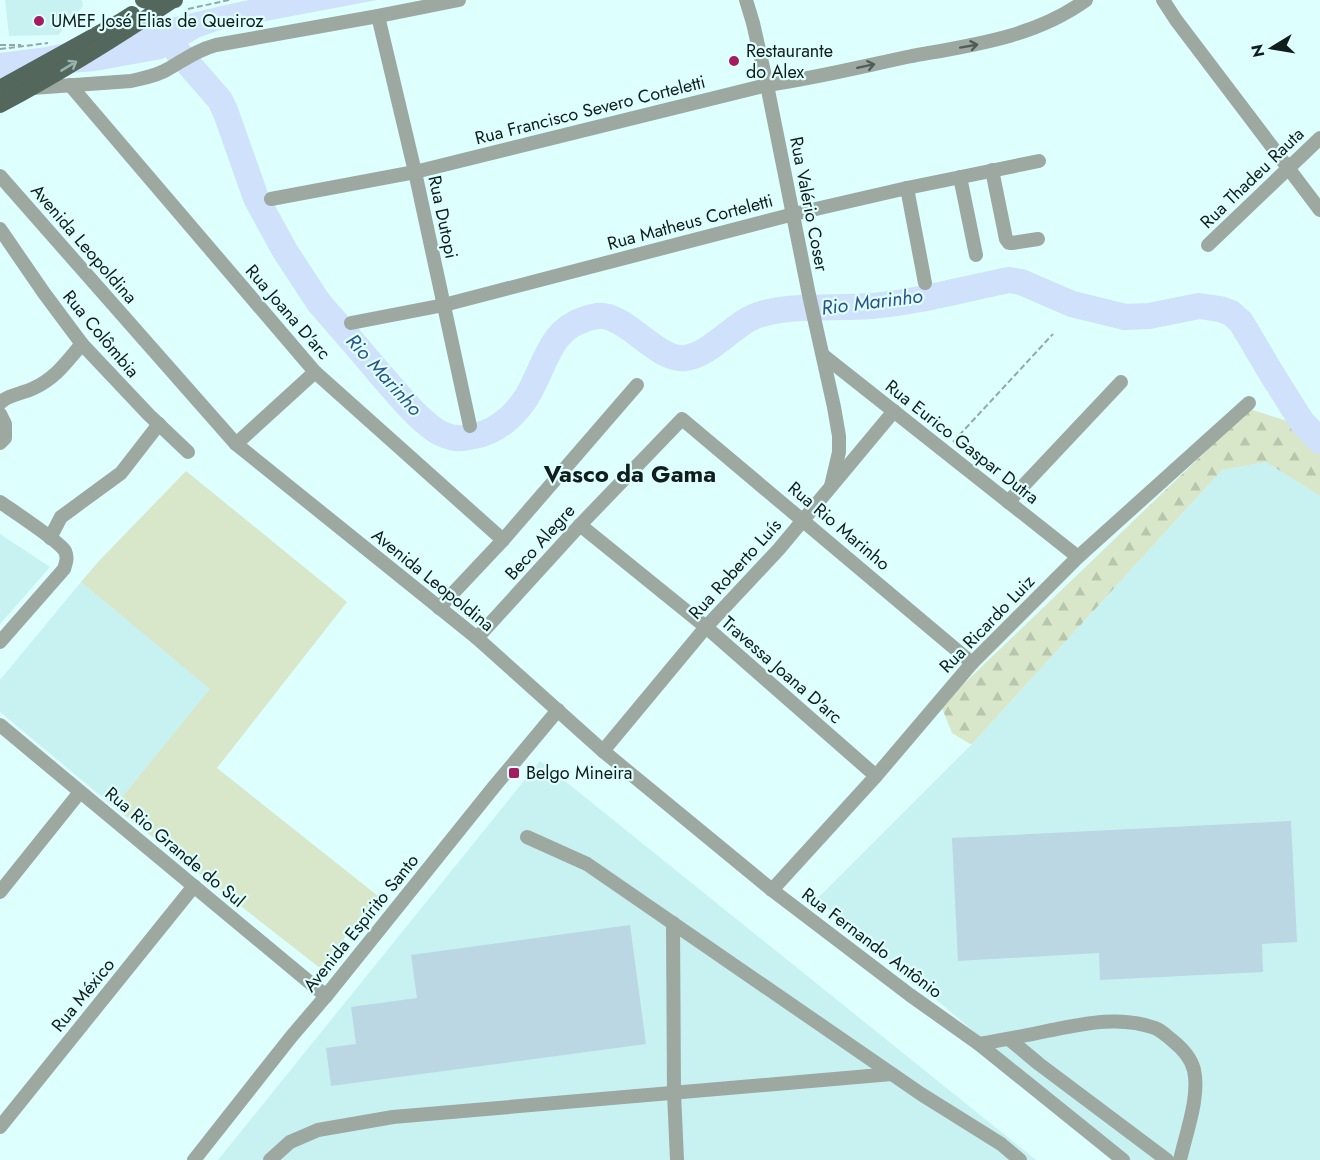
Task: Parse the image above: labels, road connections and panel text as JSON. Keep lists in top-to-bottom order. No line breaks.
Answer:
{"streets":{"street":["Rua Francisco Severo Corteletti","Rua Thadeu Rauta","Rua Valério Coser","Rua Dutopi","Rua Matheus Corteletti","Avenida Leopoldina","Rua Joana D'arc","Rua Colômbia","Rua Eurico Gaspar Dutra","Rua Rio Marinho","Beco Alegre","Rua Roberto Luís","Rua Ricardo Luiz","Travessa Joana D'arc","Rua Rio Grande do Sul","Avenida Espírito Santo","Rua Fernando Antônio","Rua México"]},"crossings":[["Rua Francisco Severo Corteletti","Rua Valério Coser"],["Rua Francisco Severo Corteletti","Rua Dutopi"],["Rua Valério Coser","Rua Matheus Corteletti"],["Rua Valério Coser","Rua Eurico Gaspar Dutra"],["Rua Valério Coser","Rua Roberto Luís"],["Rua Dutopi","Rua Matheus Corteletti"],["Avenida Leopoldina","Beco Alegre"],["Avenida Leopoldina","Rua Roberto Luís"],["Avenida Leopoldina","Avenida Espírito Santo"],["Avenida Leopoldina","Rua Fernando Antônio"],["Rua Eurico Gaspar Dutra","Rua Roberto Luís"],["Rua Eurico Gaspar Dutra","Rua Ricardo Luiz"],["Rua Rio Marinho","Beco Alegre"],["Rua Rio Marinho","Rua Roberto Luís"],["Rua Rio Marinho","Rua Ricardo Luiz"],["Beco Alegre","Travessa Joana D'arc"],["Rua Roberto Luís","Travessa Joana D'arc"],["Rua Roberto Luís","Rua Fernando Antônio"],["Rua Ricardo Luiz","Travessa Joana D'arc"],["Rua Ricardo Luiz","Rua Fernando Antônio"],["Rua Rio Grande do Sul","Avenida Espírito Santo"],["Rua Rio Grande do Sul","Rua México"]],"one_way":["Rua Francisco Severo Corteletti"],"districts":["Vasco da Gama"],"water":["Rio Marinho"],"places":{"other":["UMEF José Elias de Queiroz","Restaurante do Alex"],"transit":["Belgo Mineira"]},"north":"left"}
